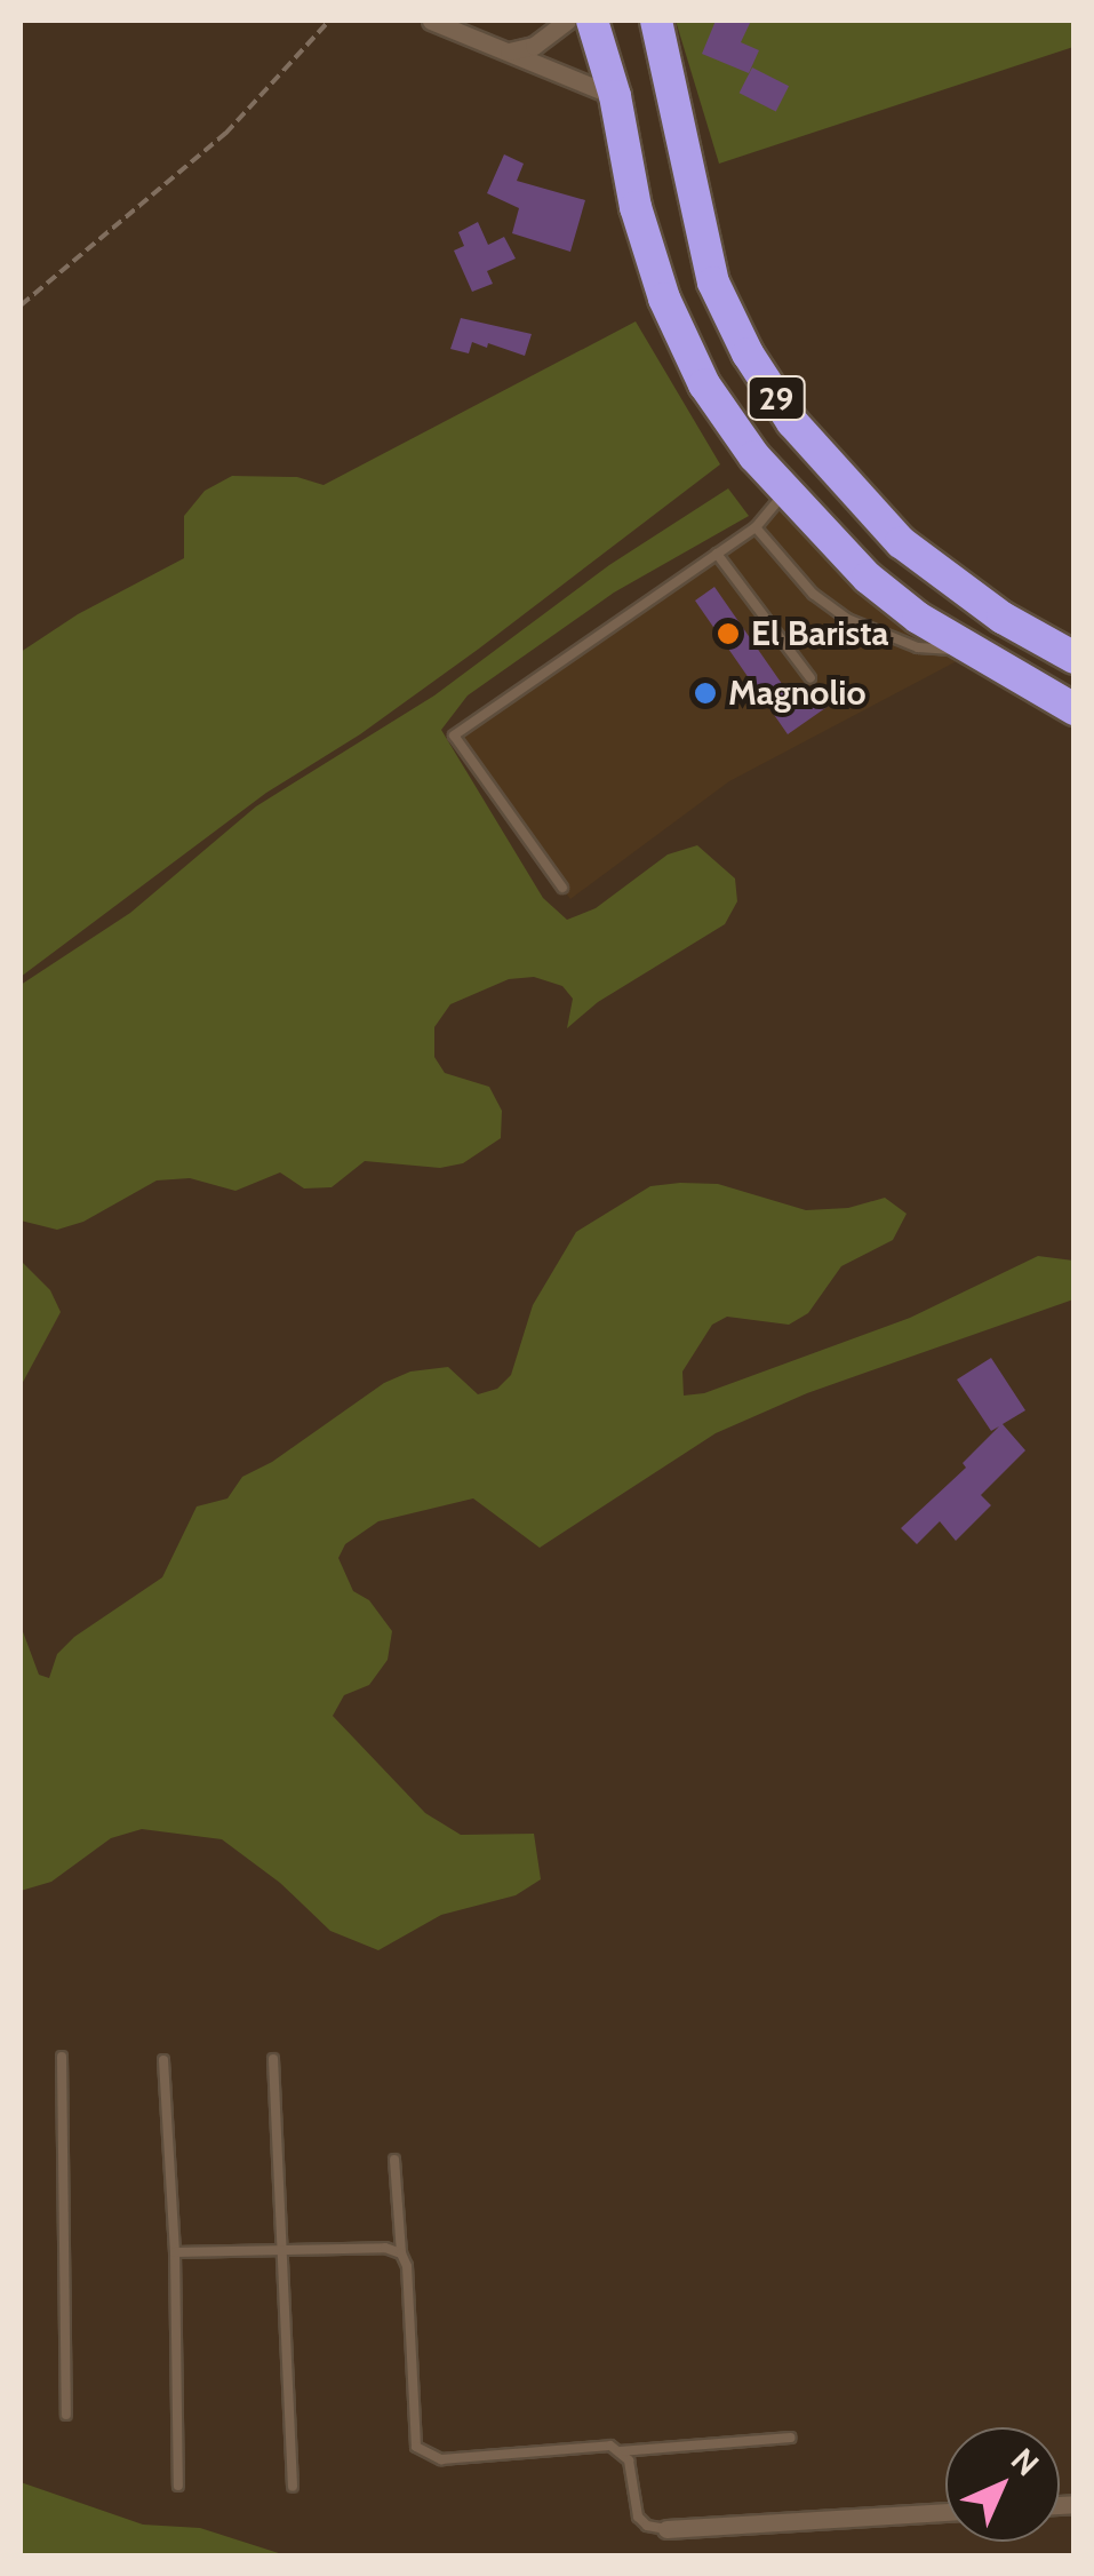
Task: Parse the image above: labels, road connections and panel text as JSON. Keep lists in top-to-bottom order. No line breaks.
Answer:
{"streets":{"highway":["29"]},"places":["El Barista","Magnolio"],"north":"top right"}
